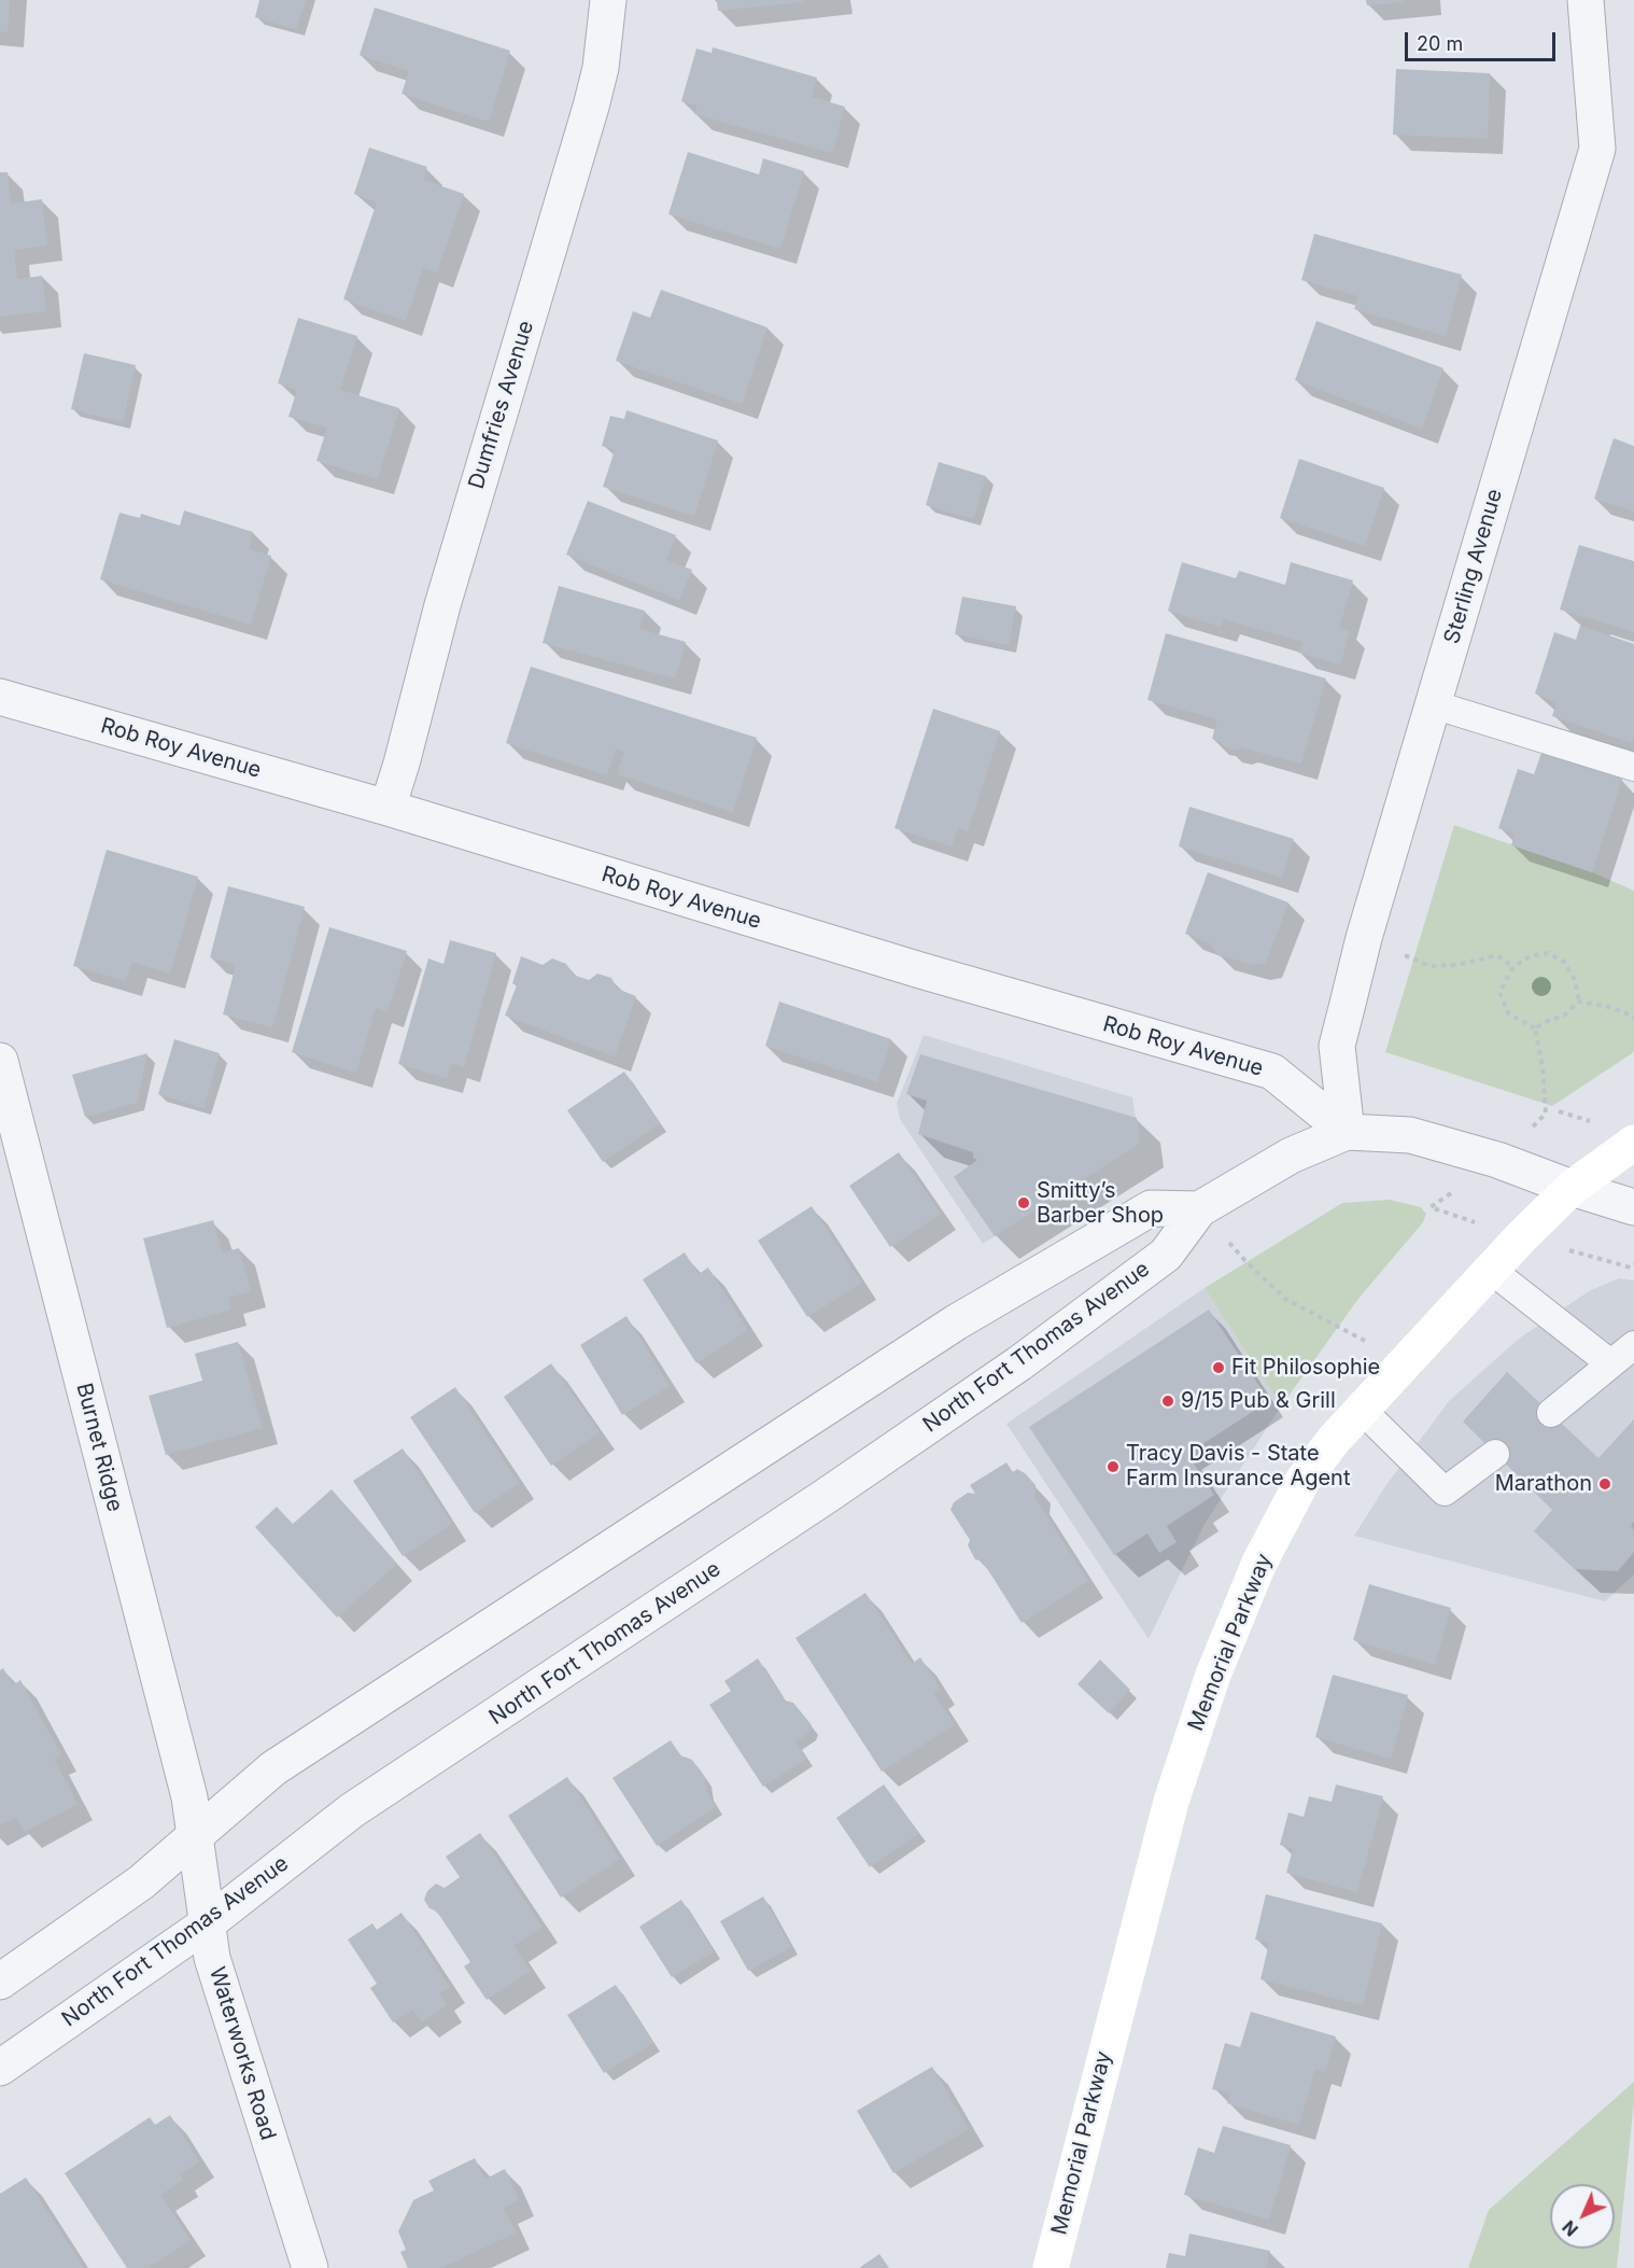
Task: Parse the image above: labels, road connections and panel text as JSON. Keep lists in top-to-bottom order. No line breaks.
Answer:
{"streets":{"main road":["Memorial Parkway"],"street":["Dumfries Avenue","Sterling Avenue","Rob Roy Avenue","North Fort Thomas Avenue","Burnet Ridge","Waterworks Road"]},"crossings":[["Dumfries Avenue","Rob Roy Avenue"],["Sterling Avenue","Rob Roy Avenue"],["Sterling Avenue","North Fort Thomas Avenue"],["Rob Roy Avenue","North Fort Thomas Avenue"],["North Fort Thomas Avenue","Memorial Parkway"],["North Fort Thomas Avenue","Waterworks Road"],["Burnet Ridge","Waterworks Road"]],"places":["Smitty’s Barber Shop","Fit Philosophie","9/15 Pub & Grill","Tracy Davis - State Farm Insurance Agent","Marathon"],"scale_bar":"20 m","north":"bottom left"}
